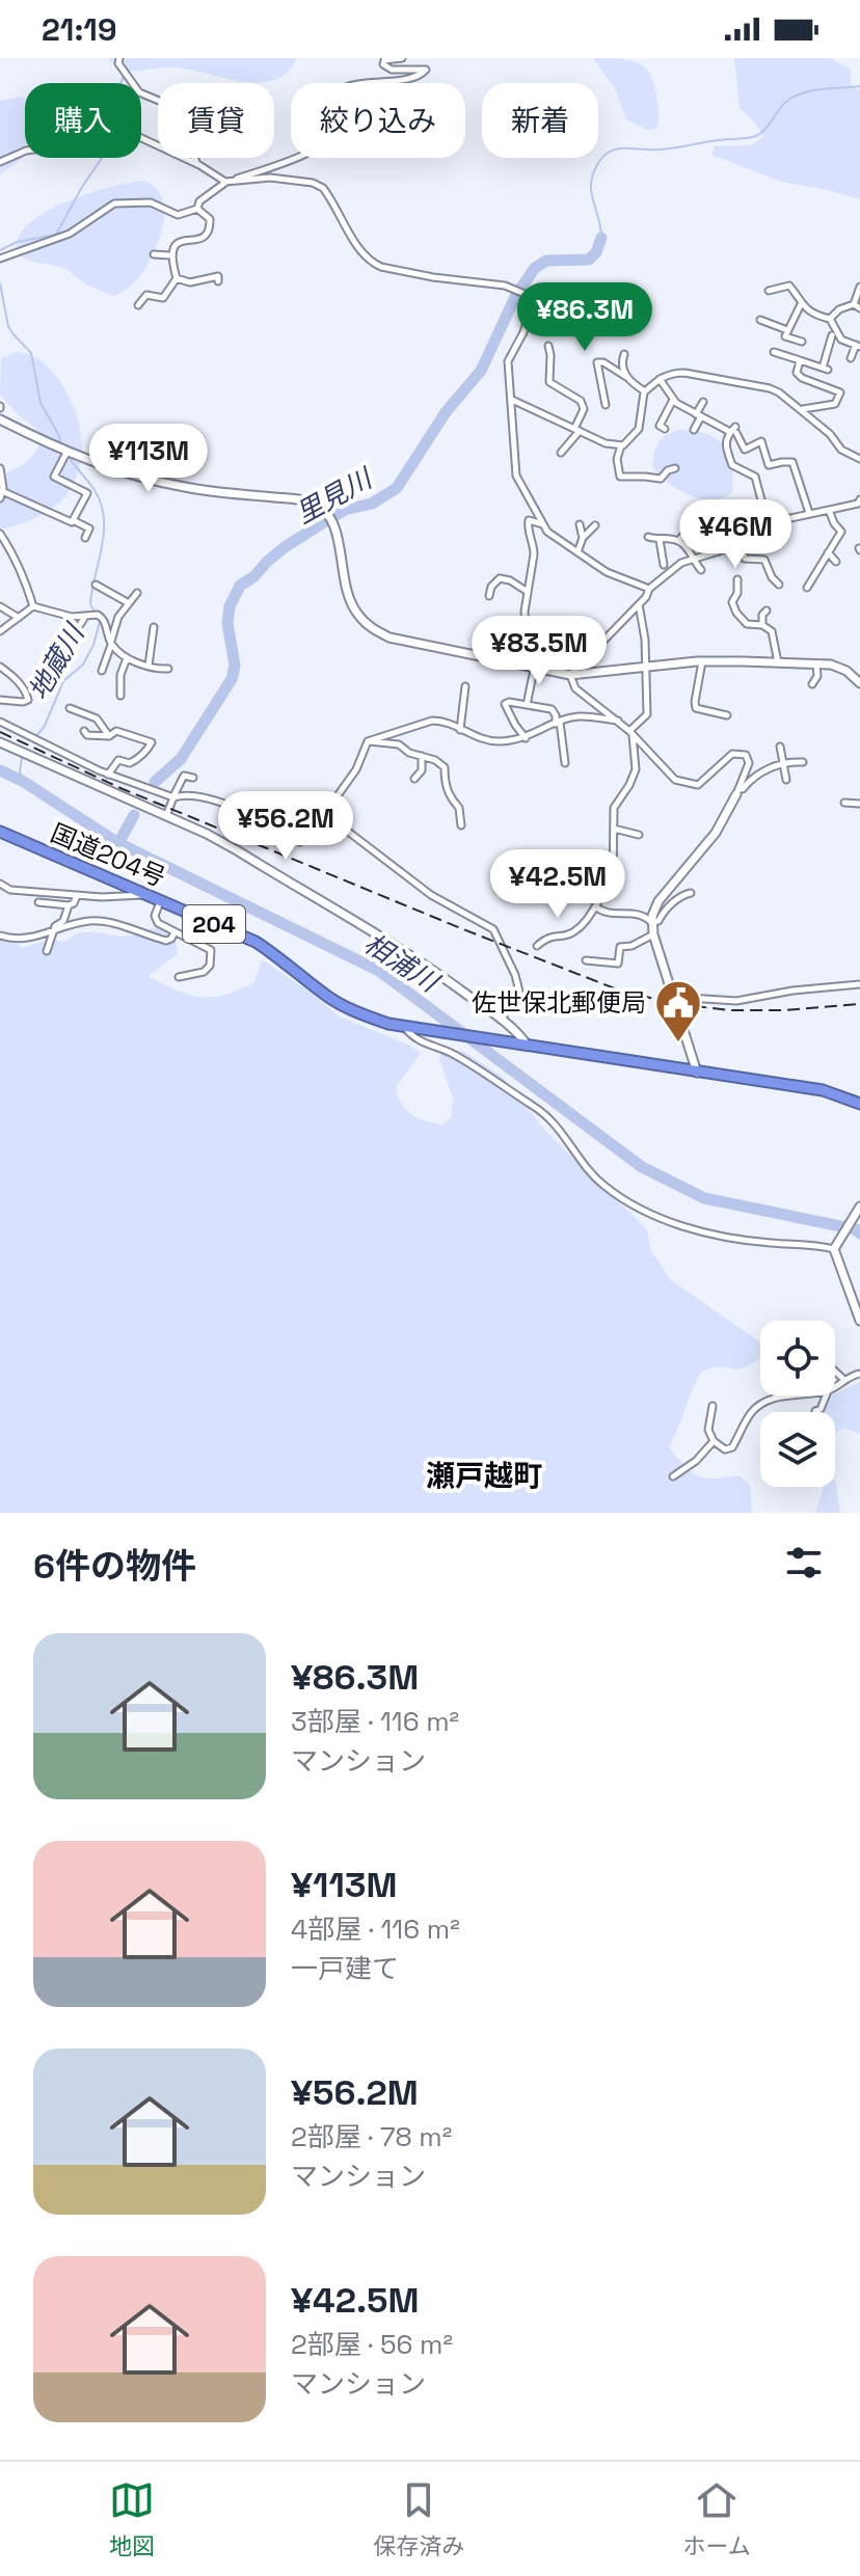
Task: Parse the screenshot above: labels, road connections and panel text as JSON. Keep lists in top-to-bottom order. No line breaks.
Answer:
{"streets":{"highway":["国道204号","204"]},"districts":["瀬戸越町"],"water":["里見川","地蔵川","相浦川"],"places":{"public building":["佐世保北郵便局"]},"page":{"status":"21:19","chip":["購入","賃貸","絞り込み","新着"],"price":["¥86.3M","¥113M","¥46M","¥83.5M","¥56.2M","¥42.5M"],"heading":"6件の物件","list":[{"name":"¥86.3M","note":"3部屋 · 116 m² · マンション"},{"name":"¥113M","note":"4部屋 · 116 m² · 一戸建て"},{"name":"¥56.2M","note":"2部屋 · 78 m² · マンション"},{"name":"¥42.5M","note":"2部屋 · 56 m² · マンション"}],"tabs":["地図","保存済み","ホーム"]}}
